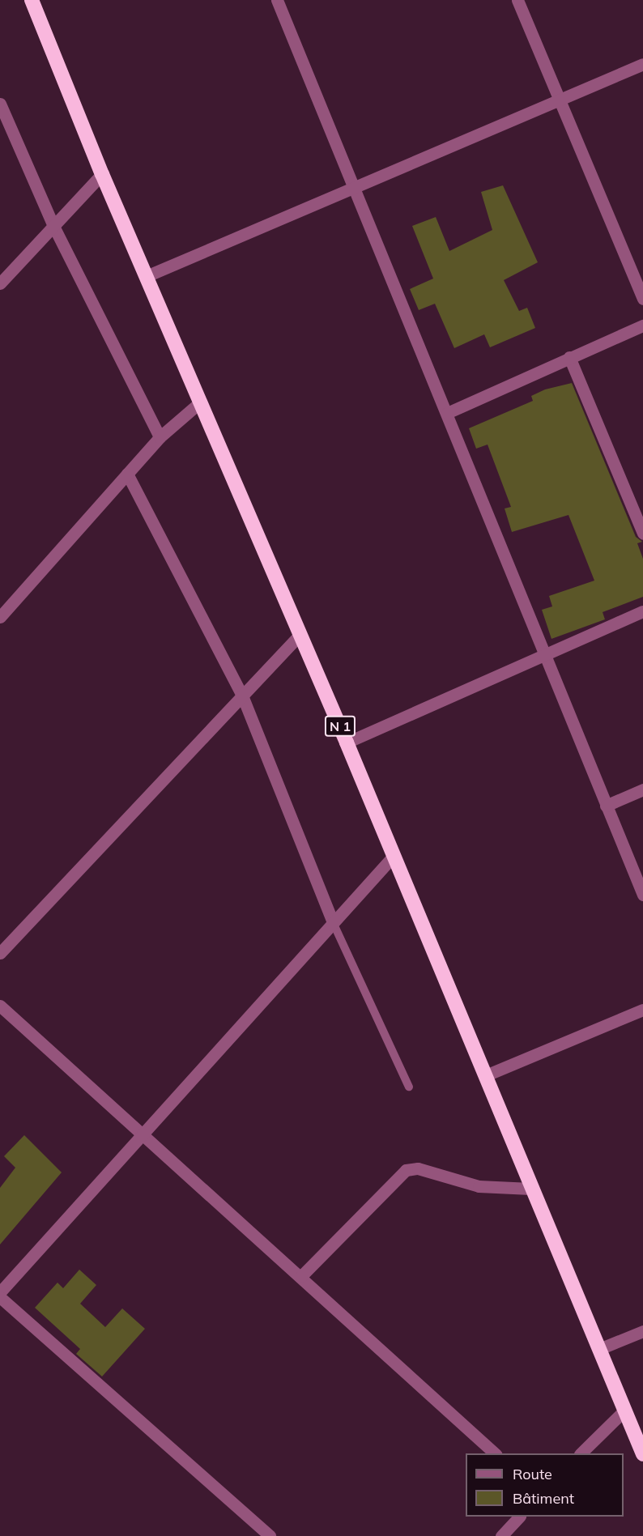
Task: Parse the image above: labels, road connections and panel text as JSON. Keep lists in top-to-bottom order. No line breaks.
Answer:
{"streets":{"highway":["N 1"]},"legend":["Route","Bâtiment"]}
